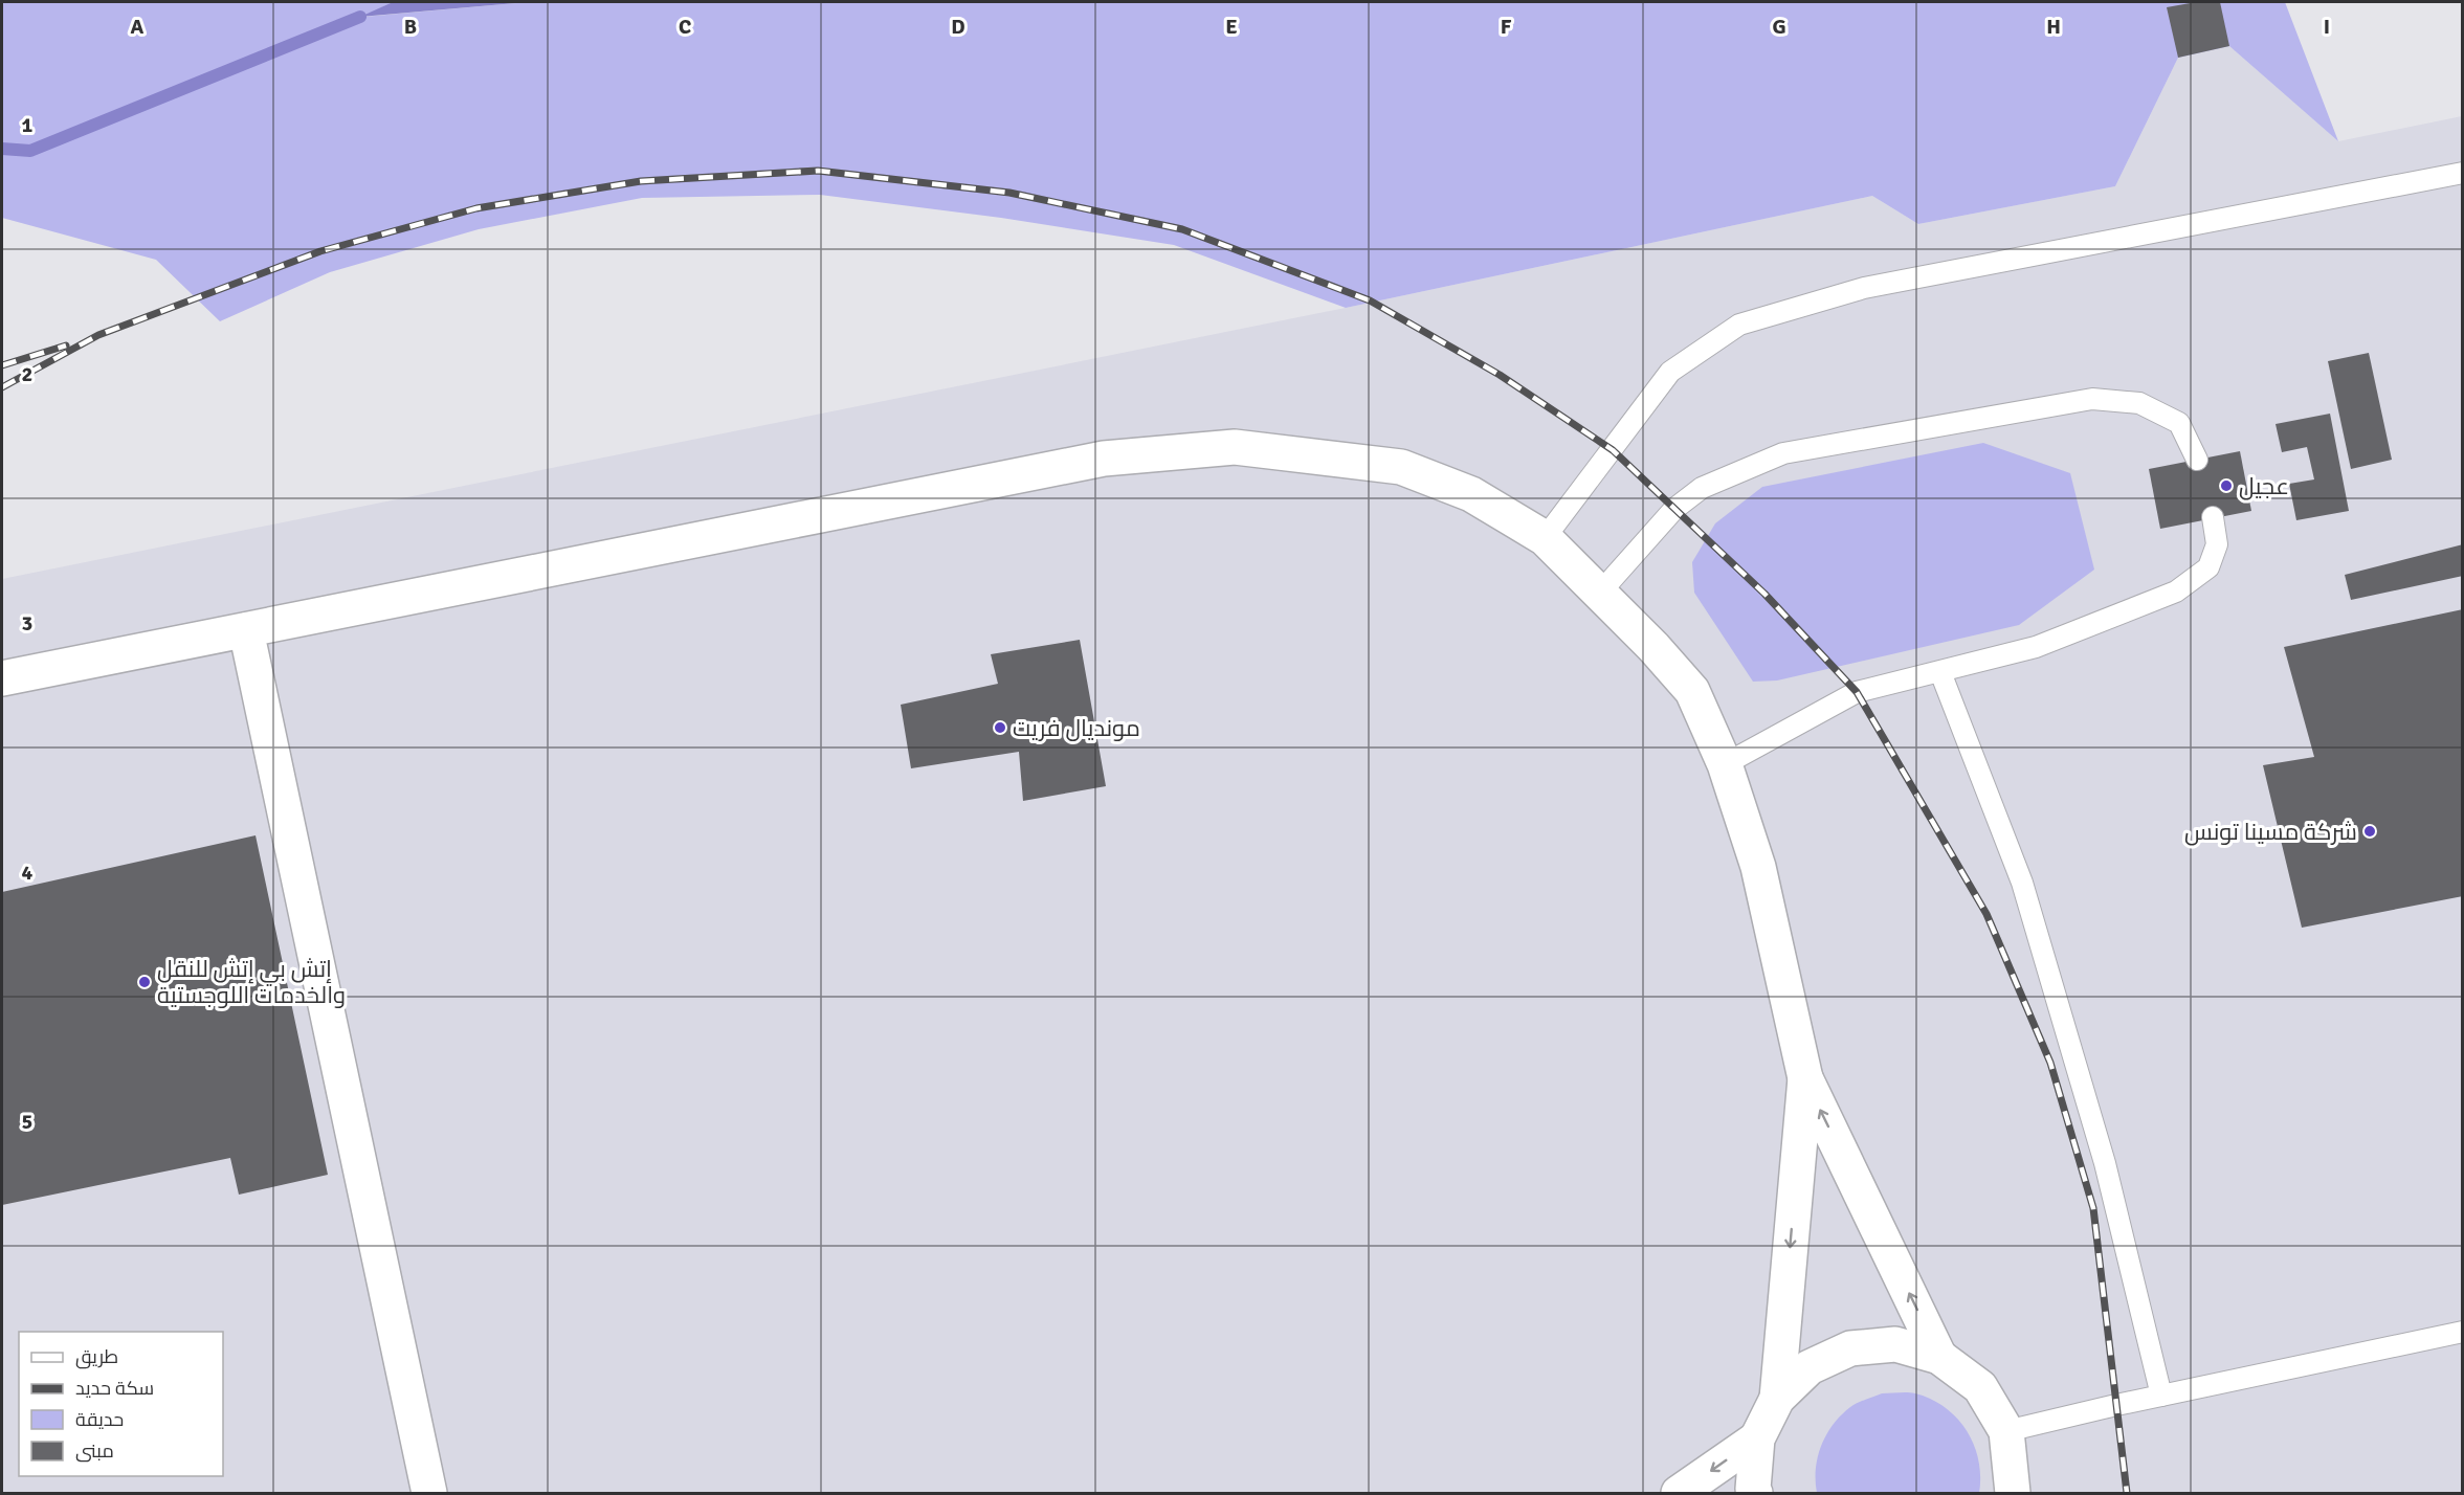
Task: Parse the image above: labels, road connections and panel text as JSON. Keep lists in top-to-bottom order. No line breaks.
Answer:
{"places":["عجيل","مونديال فريت","شركة مسينا تونس","إتش بي إتش للنقل والخدمات اللوجستية"],"legend":["طريق","سكة حديد","حديقة","مبنى"],"grid":{"columns":["A","B","C","D","E","F","G","H","I"],"rows":["1","2","3","4","5"]}}
